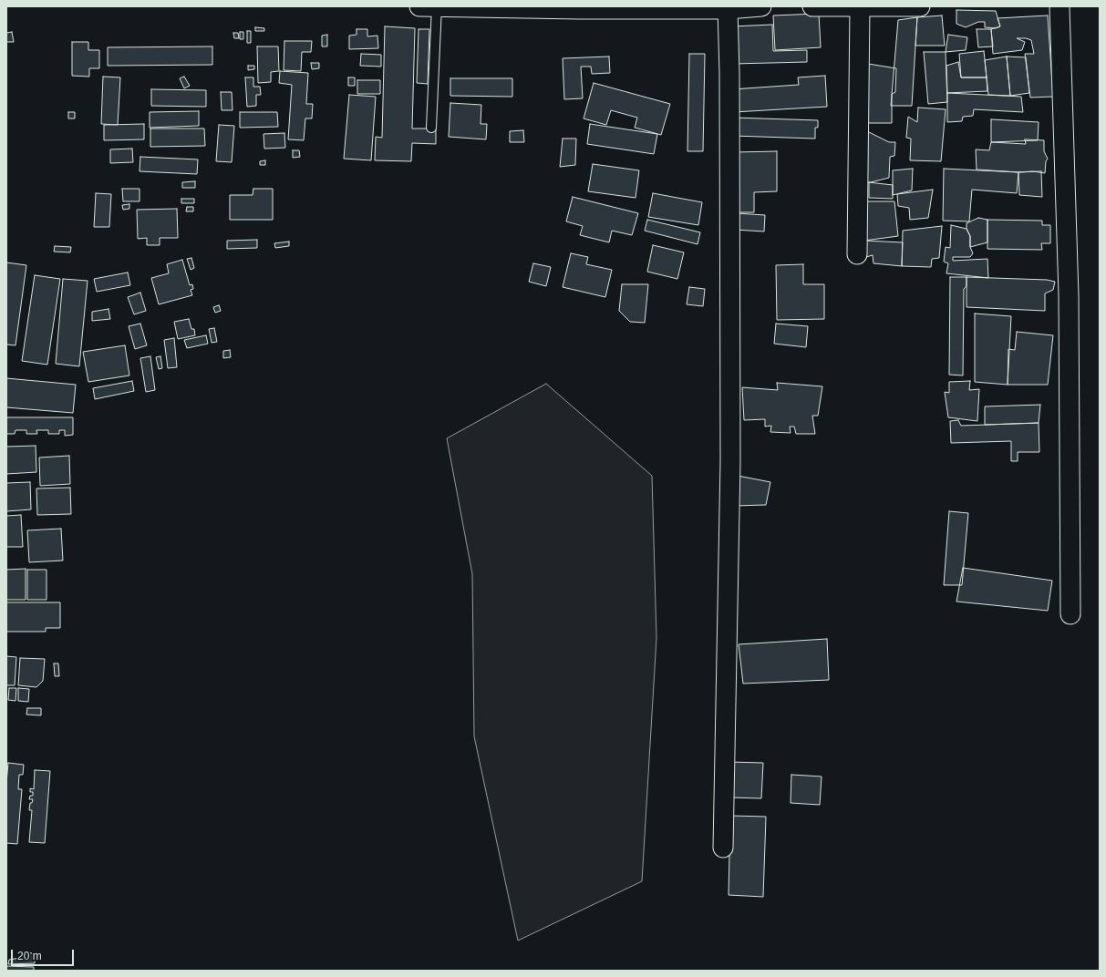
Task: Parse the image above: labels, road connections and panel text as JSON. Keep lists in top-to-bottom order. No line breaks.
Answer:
{"scale_bar":"20 m"}
